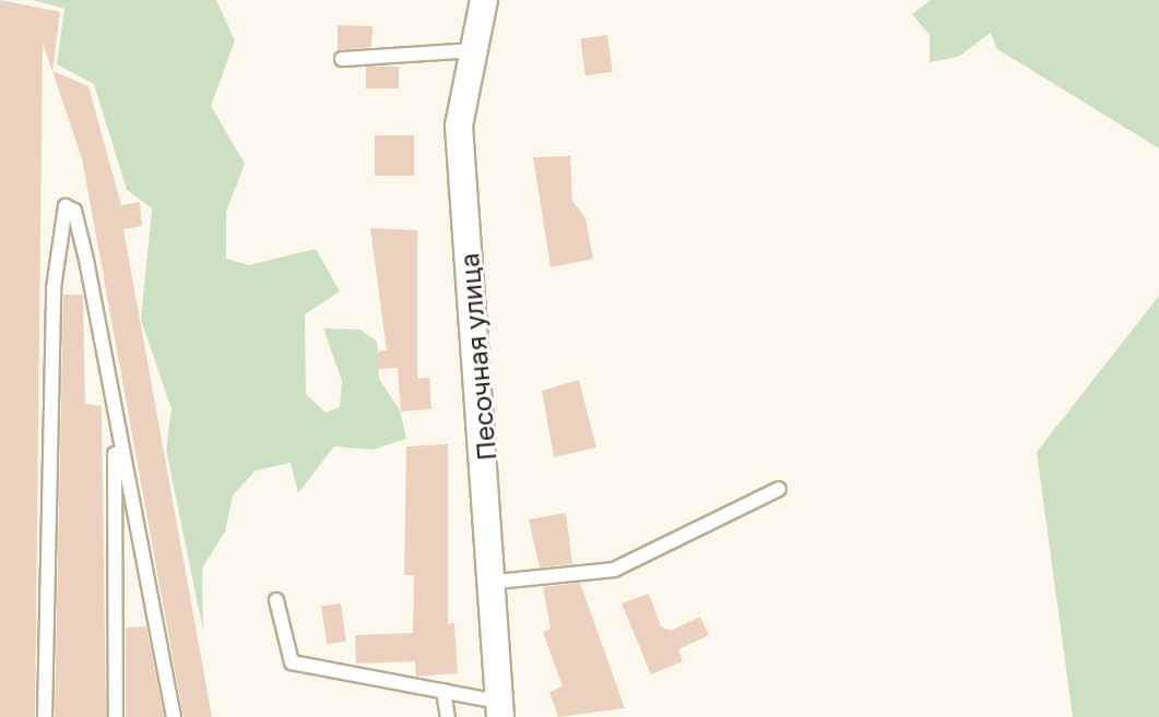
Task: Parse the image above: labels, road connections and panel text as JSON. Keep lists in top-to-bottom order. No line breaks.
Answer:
{"streets":{"street":["Песочная улица"]}}
